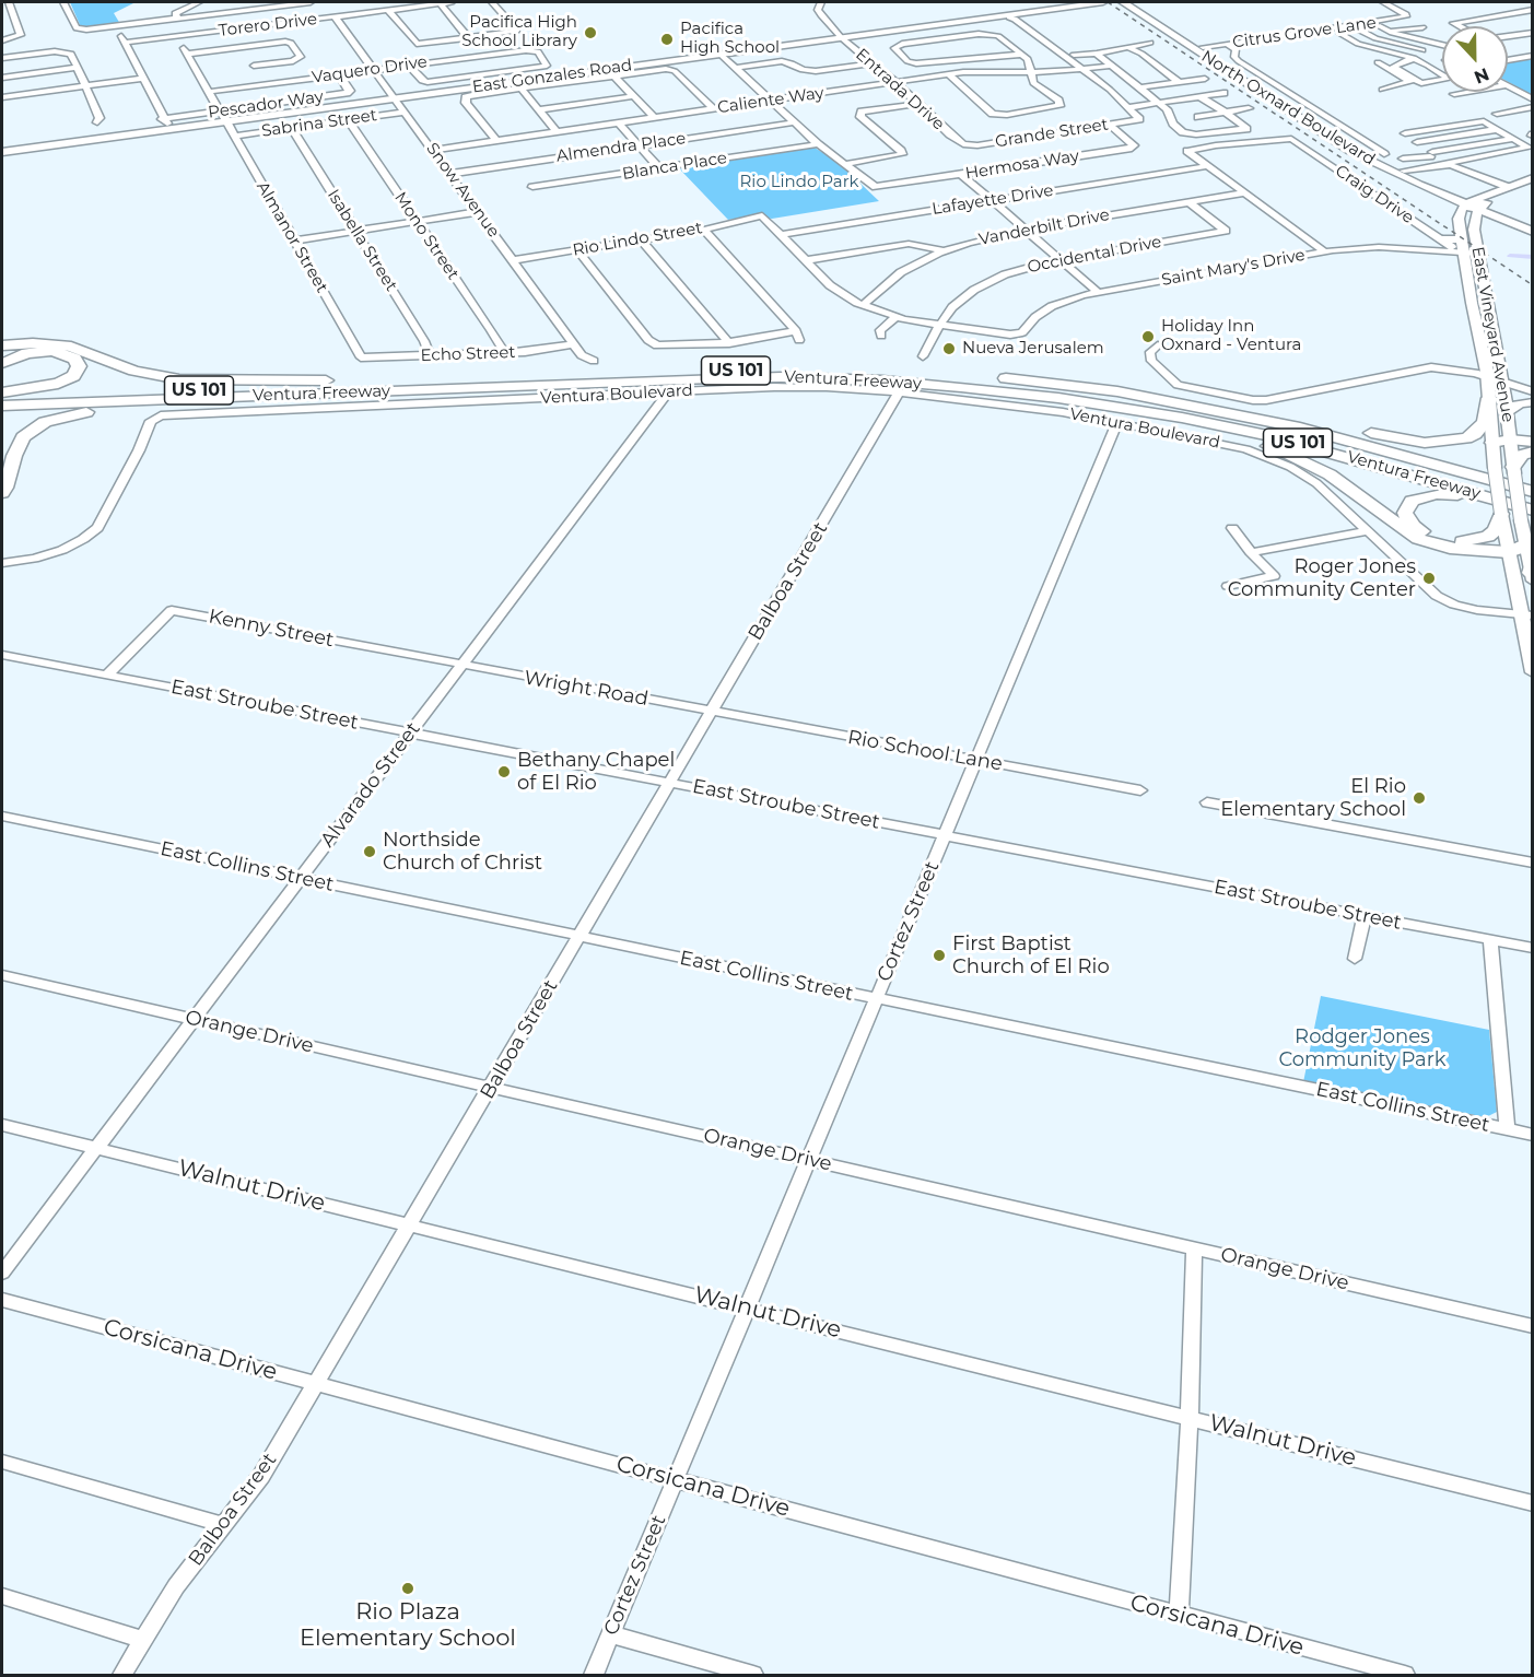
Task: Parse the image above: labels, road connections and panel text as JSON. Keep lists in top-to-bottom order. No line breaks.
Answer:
{"streets":{"highway":["US 101","Ventura Freeway"],"main road":["East Gonzales Road","North Oxnard Boulevard","East Vineyard Avenue"],"street":["Torero Drive","Citrus Grove Lane","Vaquero Drive","Entrada Drive","Caliente Way","Pescador Way","Sabrina Street","Grande Street","Almendra Place","Hermosa Way","Blanca Place","Snow Avenue","Craig Drive","Lafayette Drive","Vanderbilt Drive","Mono Street","Almanor Street","Rio Lindo Street","Isabella Street","Occidental Drive","Saint Mary's Drive","Echo Street","Ventura Boulevard","Balboa Street","Kenny Street","Wright Road","East Stroube Street","Rio School Lane","Alvarado Street","East Collins Street","Cortez Street","Orange Drive","Walnut Drive","Corsicana Drive"]},"crossings":[["Torero Drive","Snow Avenue"],["Torero Drive","Almanor Street"],["Citrus Grove Lane","North Oxnard Boulevard"],["Vaquero Drive","Pescador Way"],["Vaquero Drive","Snow Avenue"],["Vaquero Drive","Almanor Street"],["East Gonzales Road","Entrada Drive"],["East Gonzales Road","Pescador Way"],["East Gonzales Road","Snow Avenue"],["East Gonzales Road","Almanor Street"],["Entrada Drive","Caliente Way"],["Entrada Drive","Grande Street"],["Caliente Way","Snow Avenue"],["Pescador Way","Almanor Street"],["North Oxnard Boulevard","East Vineyard Avenue"],["Sabrina Street","Snow Avenue"],["Sabrina Street","Mono Street"],["Sabrina Street","Almanor Street"],["Sabrina Street","Isabella Street"],["Grande Street","Hermosa Way"],["Almendra Place","Snow Avenue"],["Snow Avenue","Rio Lindo Street"],["Snow Avenue","Echo Street"],["Craig Drive","Lafayette Drive"],["Craig Drive","Saint Mary's Drive"],["Craig Drive","East Vineyard Avenue"],["Lafayette Drive","Rio Lindo Street"],["Vanderbilt Drive","Occidental Drive"],["Mono Street","Echo Street"],["Almanor Street","Echo Street"],["Isabella Street","Echo Street"],["Occidental Drive","Saint Mary's Drive"],["Saint Mary's Drive","East Vineyard Avenue"],["East Vineyard Avenue","Ventura Freeway"],["Ventura Boulevard","Balboa Street"],["Ventura Boulevard","Alvarado Street"],["Ventura Boulevard","Cortez Street"],["Balboa Street","Wright Road"],["Balboa Street","East Stroube Street"],["Balboa Street","Rio School Lane"],["Balboa Street","East Collins Street"],["Balboa Street","Orange Drive"],["Balboa Street","Walnut Drive"],["Balboa Street","Corsicana Drive"],["Kenny Street","Wright Road"],["Kenny Street","East Stroube Street"],["Kenny Street","Alvarado Street"],["Wright Road","Rio School Lane"],["Wright Road","Alvarado Street"],["East Stroube Street","Alvarado Street"],["East Stroube Street","Cortez Street"],["Rio School Lane","Cortez Street"],["Alvarado Street","East Collins Street"],["Alvarado Street","Orange Drive"],["Alvarado Street","Walnut Drive"],["East Collins Street","Cortez Street"],["Cortez Street","Orange Drive"],["Cortez Street","Walnut Drive"],["Cortez Street","Corsicana Drive"]],"parks":["Rio Lindo Park","Rodger Jones Community Park"],"places":["Pacifica High School Library","Pacifica High School","Holiday Inn Oxnard - Ventura","Nueva Jerusalem","Roger Jones Community Center","Bethany Chapel of El Rio","El Rio Elementary School","Northside Church of Christ","First Baptist Church of El Rio","Rio Plaza Elementary School"],"north":"bottom"}
